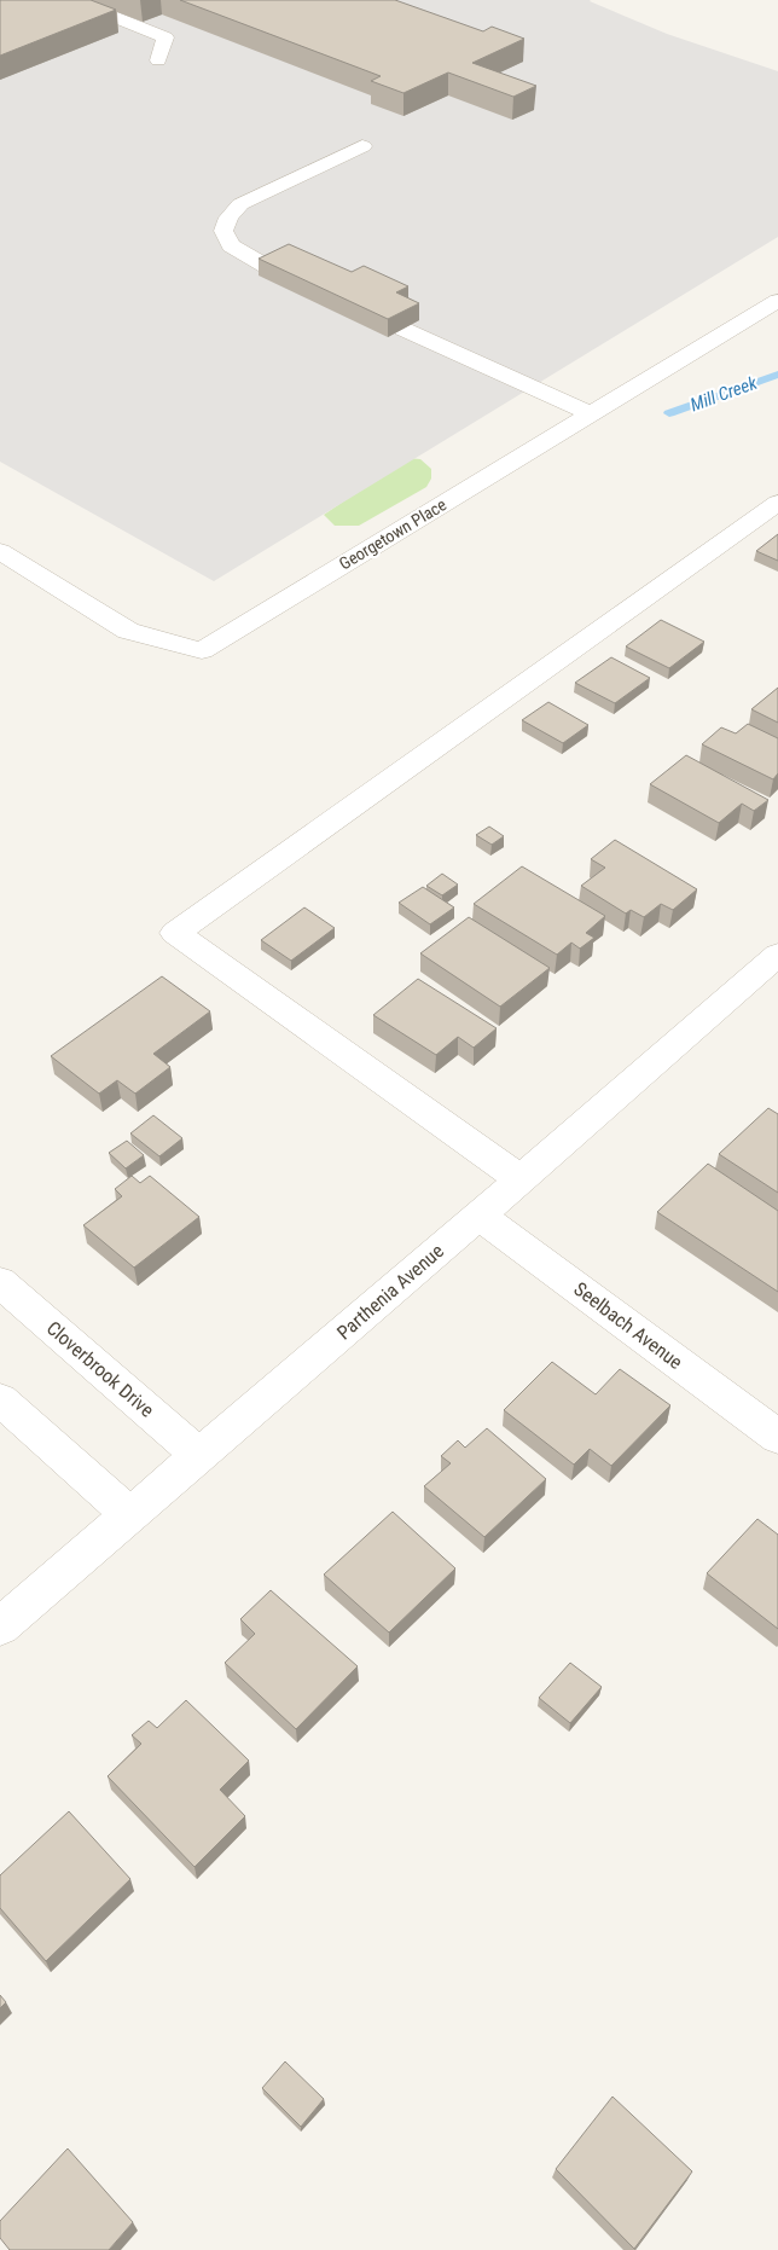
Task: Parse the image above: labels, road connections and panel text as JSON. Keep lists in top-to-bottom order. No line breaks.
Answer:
{"streets":{"street":["Georgetown Place","Parthenia Avenue","Seelbach Avenue","Cloverbrook Drive"]},"crossings":[["Parthenia Avenue","Seelbach Avenue"],["Parthenia Avenue","Cloverbrook Drive"]],"water":["Mill Creek"]}
